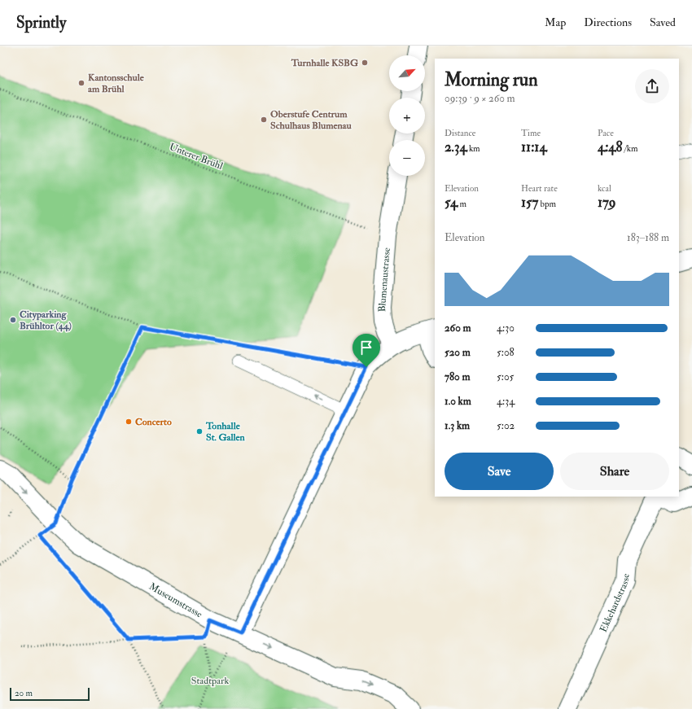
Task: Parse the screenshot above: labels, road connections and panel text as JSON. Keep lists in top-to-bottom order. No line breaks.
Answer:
{"streets":{"street":["Blumenaustrasse","Museumstrasse","Ekkehardstrasse"],"path":["Unterer Brühl"]},"crossings":[["Unterer Brühl","Blumenaustrasse"]],"one_way":["Museumstrasse"],"parks":["Stadtpark"],"places":["Turnhalle KSBG","Kantonsschule am Brühl","Oberstufe Centrum Schulhaus Blumenau","Cityparking Brühltor (44)","Concerto","Tonhalle St. Gallen"],"scale_bar":"20 m","north":"top right","page":{"header":"Sprintly","nav":["Map","Directions","Saved"],"map_buttons":["+","−"],"heading":["Morning run","09:39 · 9 × 260 m"],"stats":[["Distance","2.34 km"],["Time","11:14"],["Pace","4:48 /km"],["Elevation","54 m"],["Heart rate","157 bpm"],["kcal","179"]],"chart":["Elevation","183–188 m"],"list":[{"name":"260 m","note":"4:30"},{"name":"520 m","note":"5:08"},{"name":"780 m","note":"5:05"},{"name":"1.0 km","note":"4:34"},{"name":"1.3 km","note":"5:02"}],"buttons":["Save","Share"],"scale":"20 m"}}
